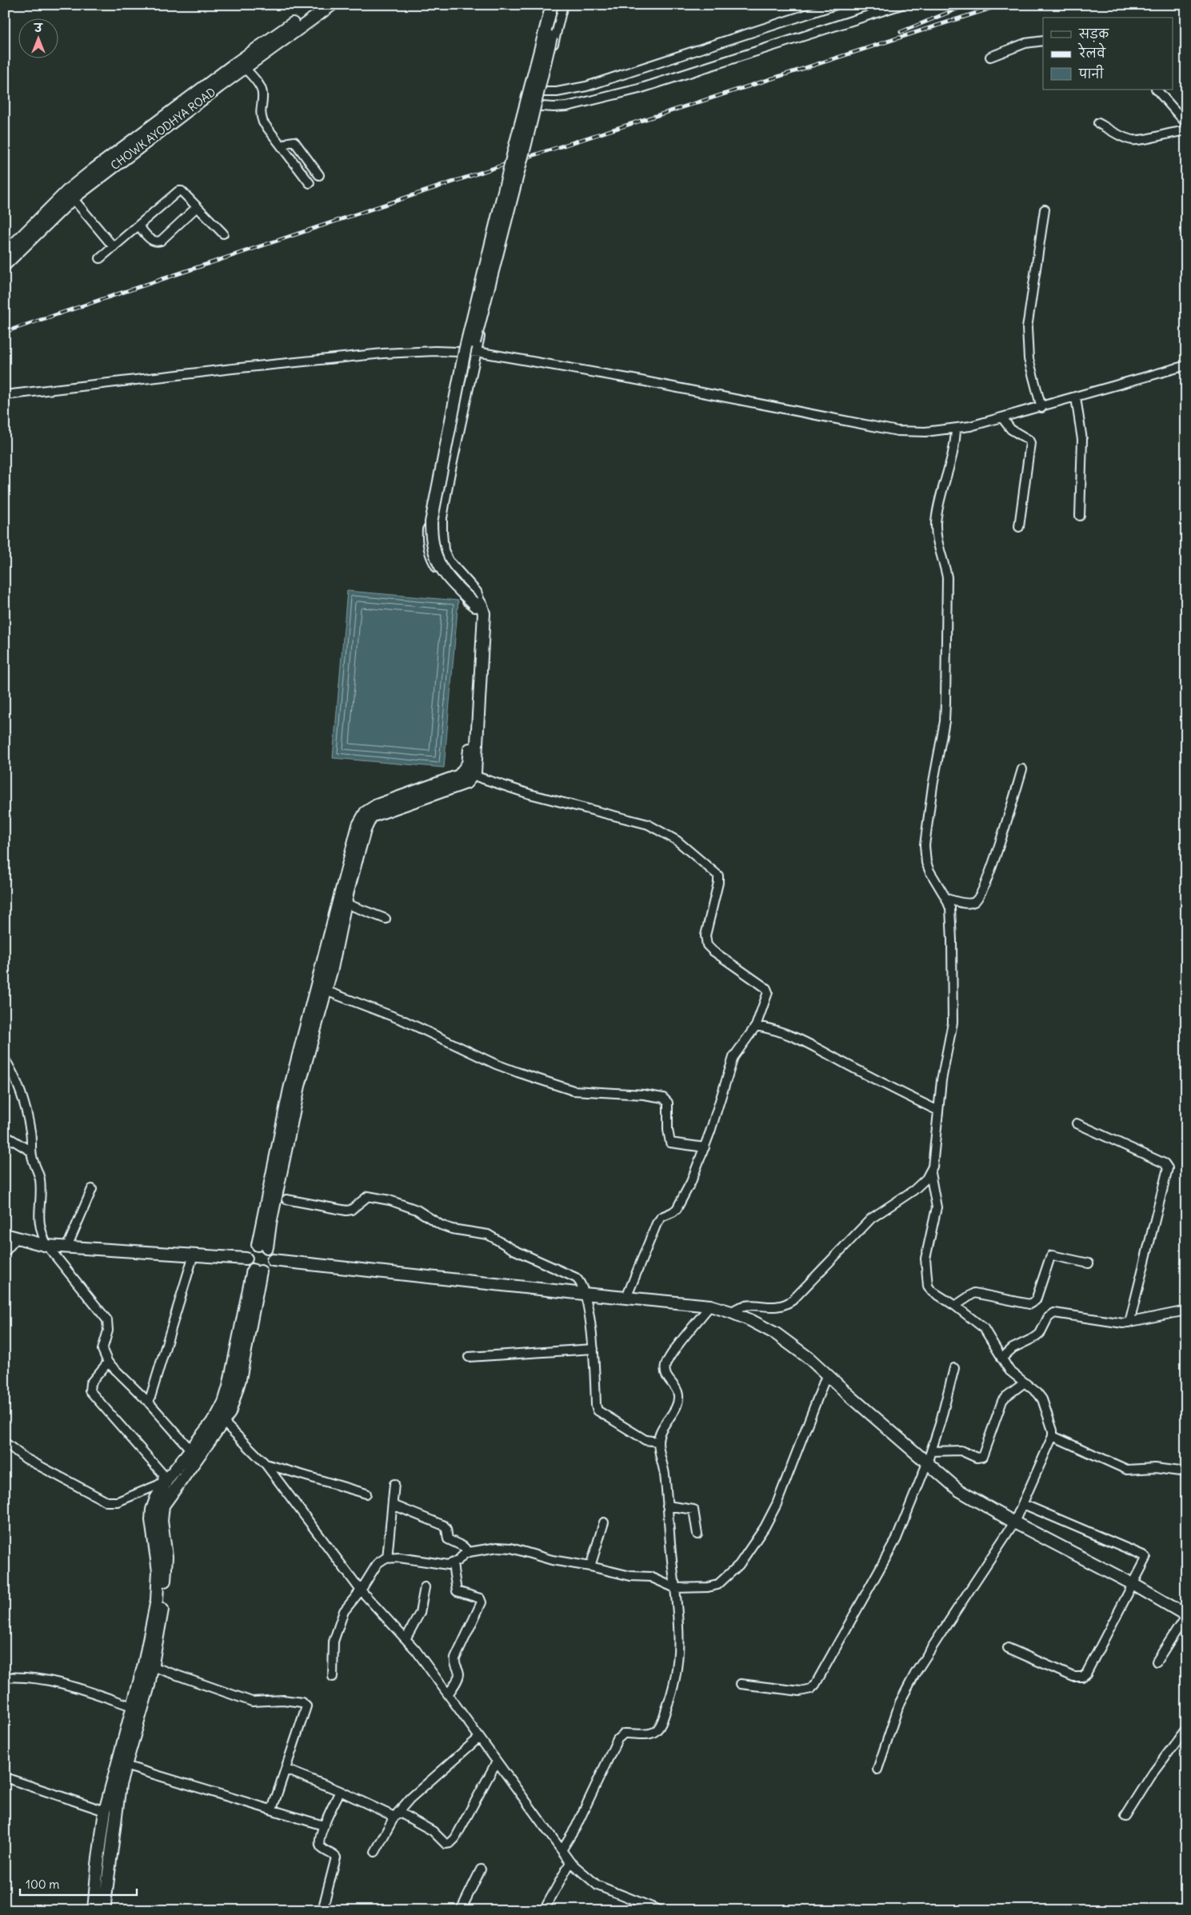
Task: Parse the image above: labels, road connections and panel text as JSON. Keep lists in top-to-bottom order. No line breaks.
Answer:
{"streets":{"main road":["CHOWK AYODHYA ROAD"]},"legend":["सड़क","रेलवे","पानी"],"scale_bar":"100 m","north":"top"}
